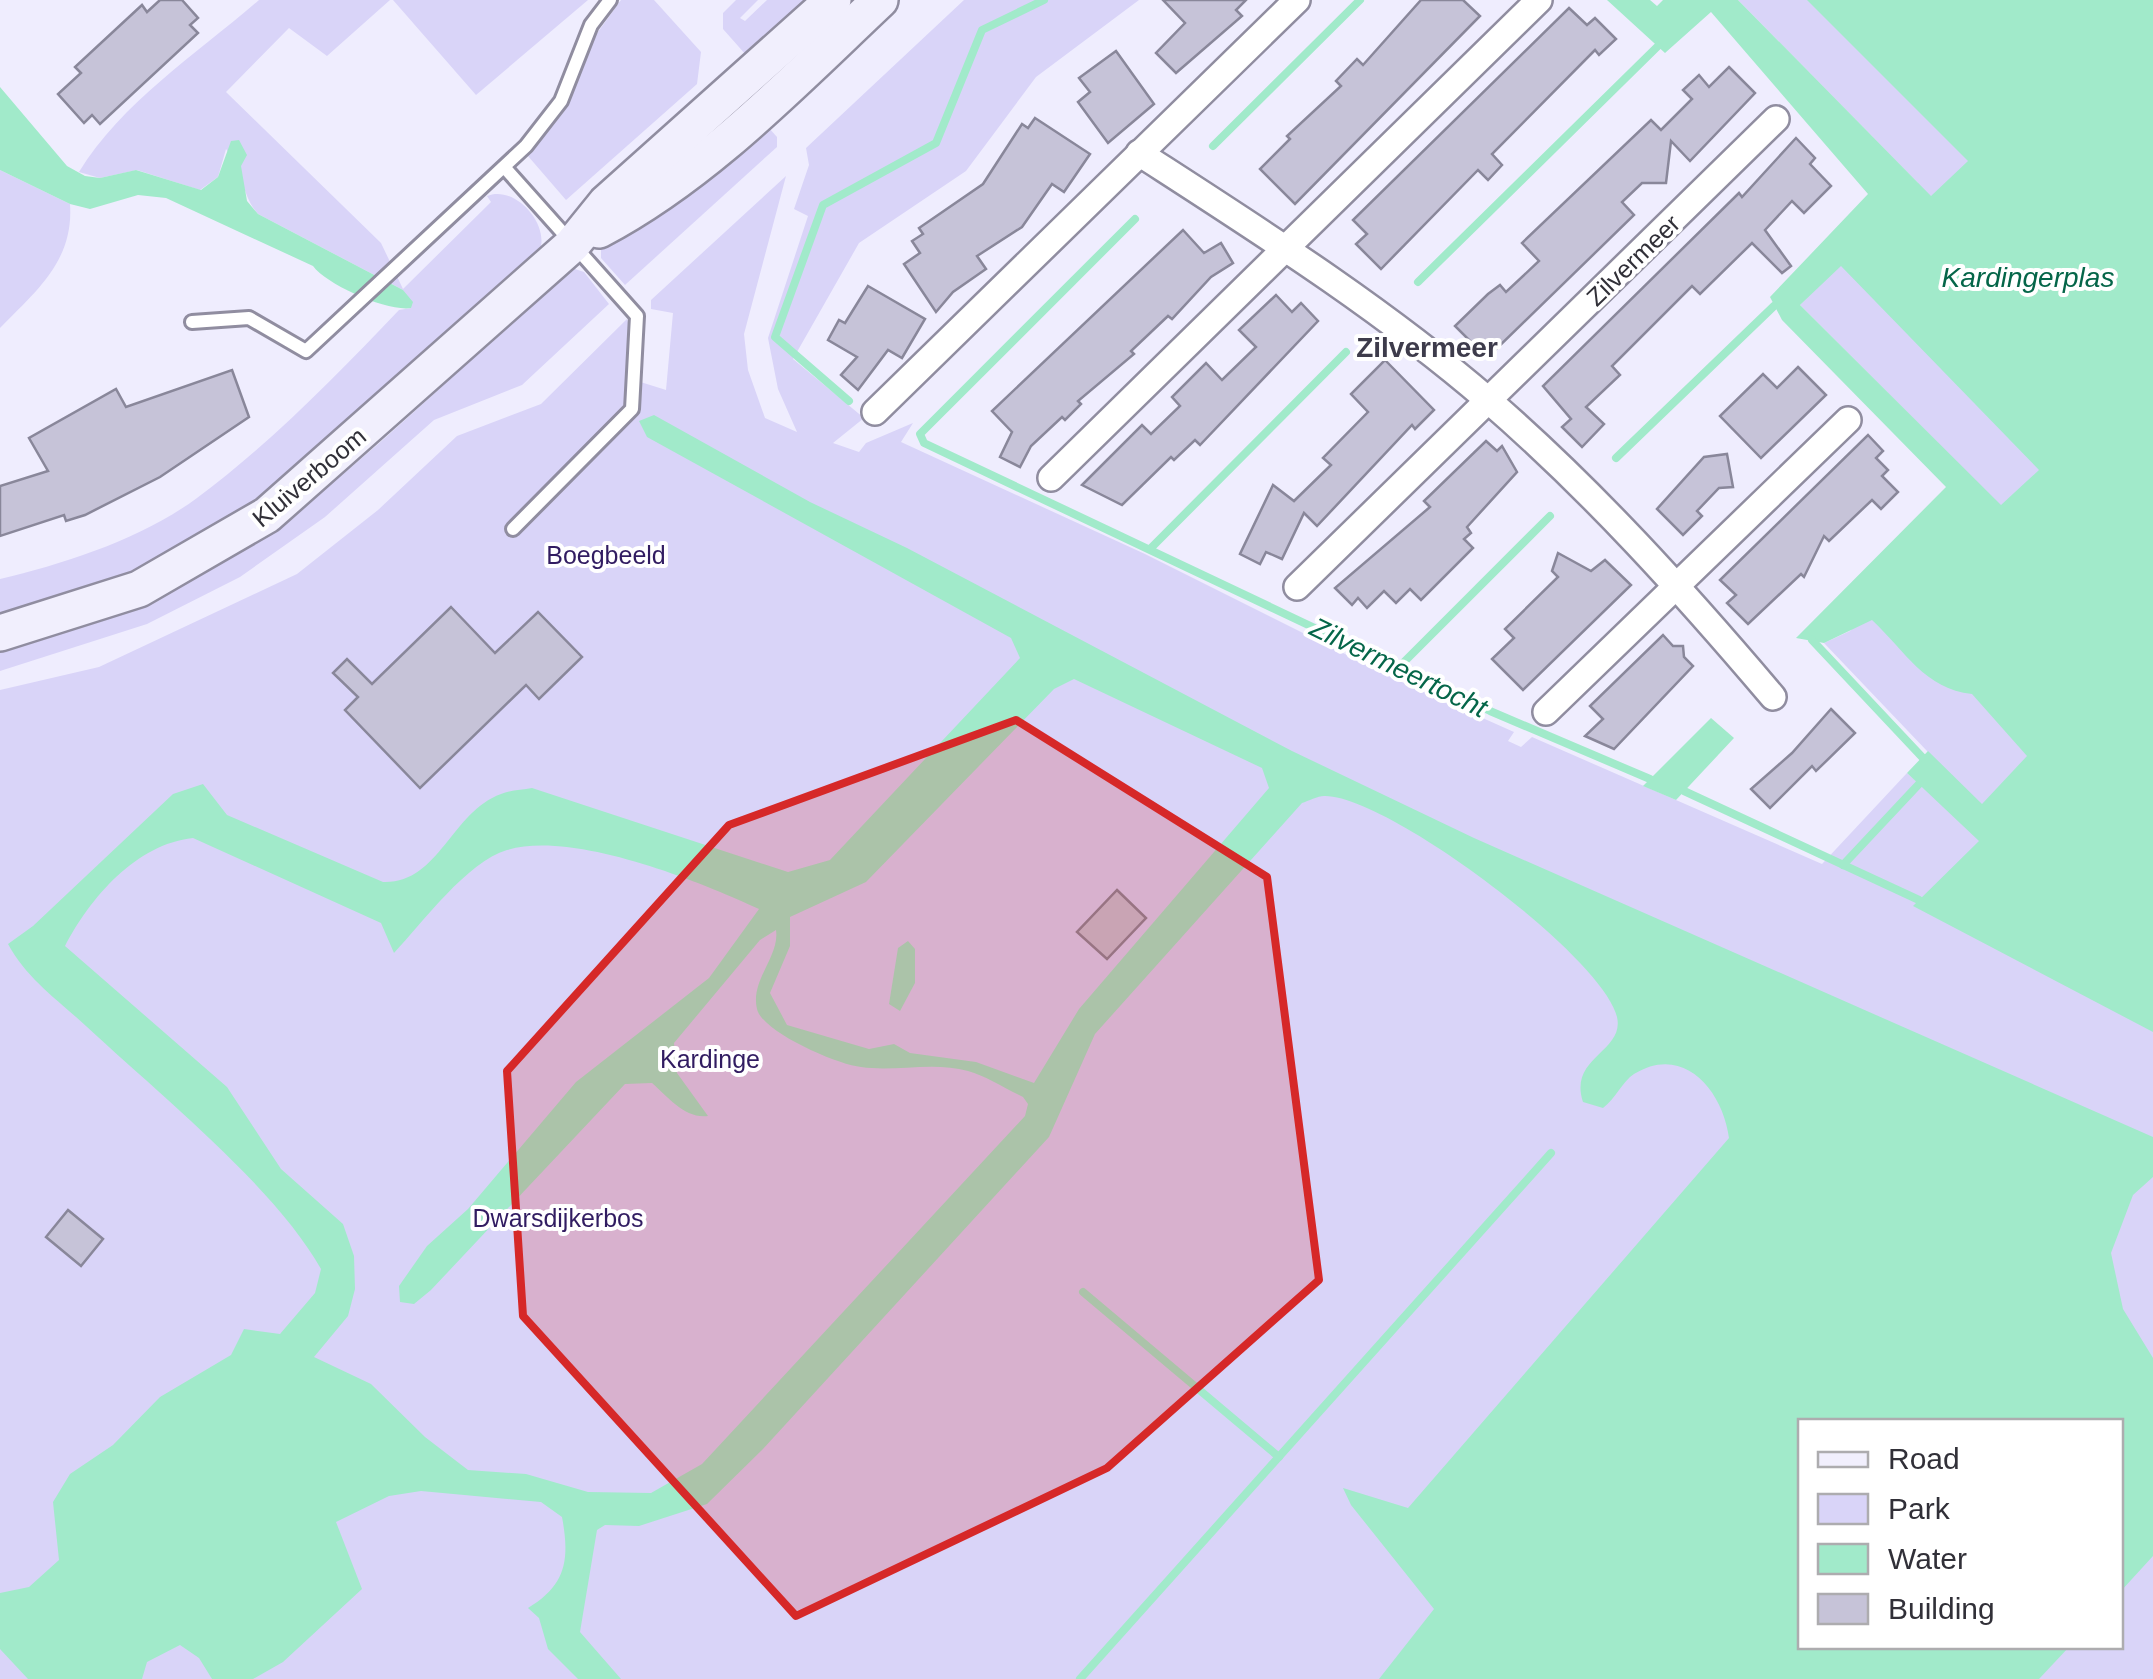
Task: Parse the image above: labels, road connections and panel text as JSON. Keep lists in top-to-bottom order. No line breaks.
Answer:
{"streets":{"main road":["Kluiverboom"],"street":["Zilvermeer"]},"districts":["Zilvermeer"],"water":["Kardingerplas","Zilvermeertocht"],"parks":["Boegbeeld","Kardinge","Dwarsdijkerbos"],"legend":["Road","Park","Water","Building"]}
